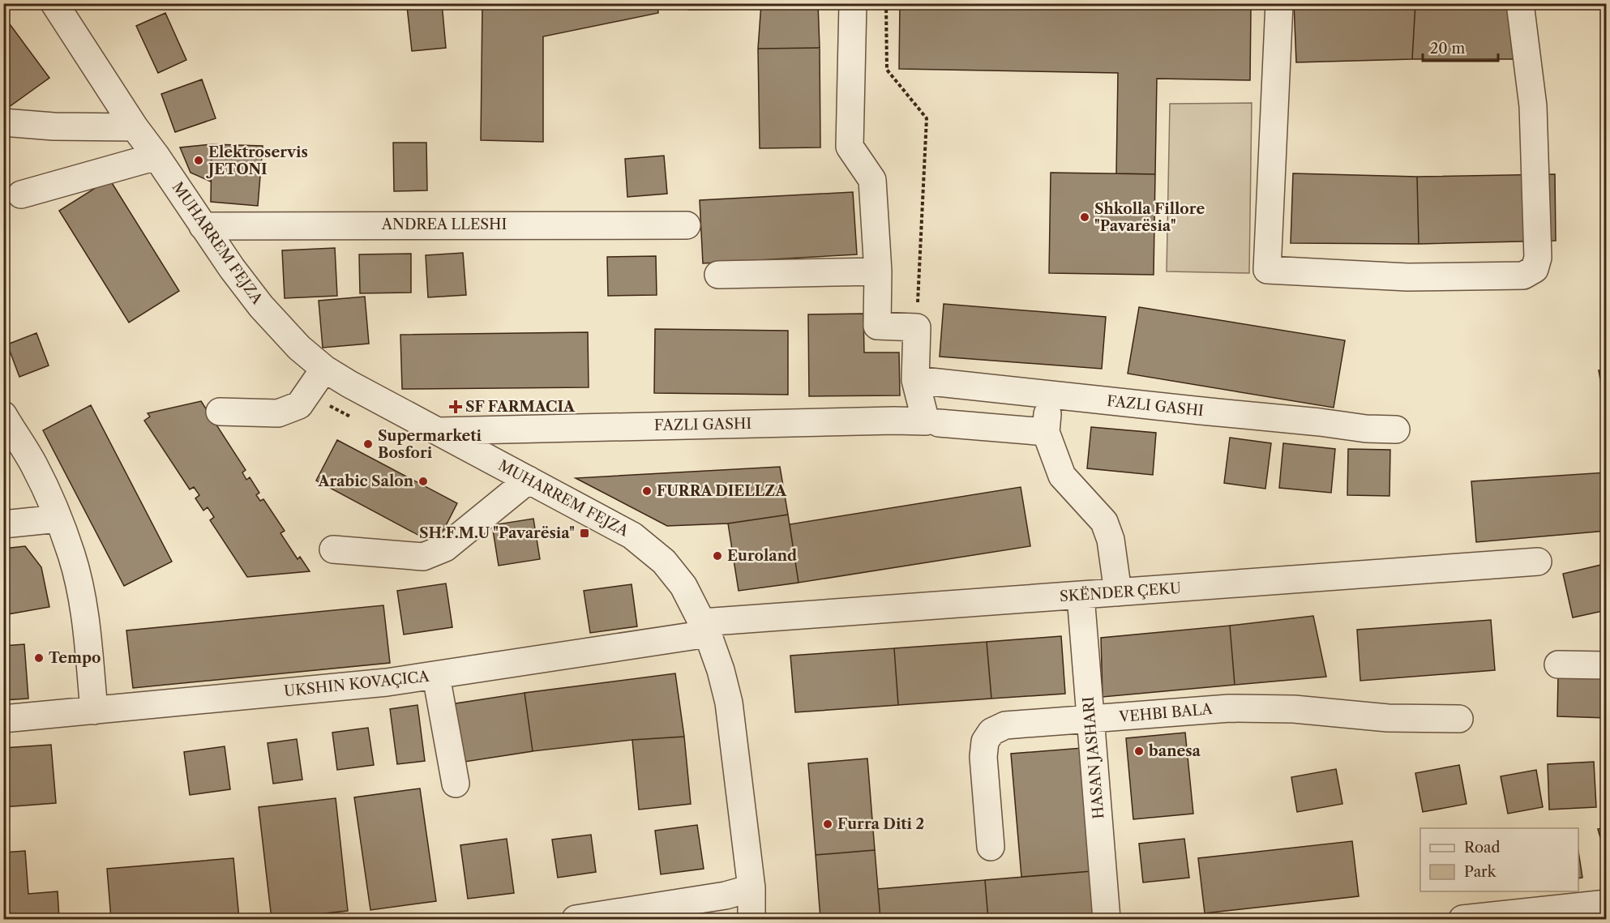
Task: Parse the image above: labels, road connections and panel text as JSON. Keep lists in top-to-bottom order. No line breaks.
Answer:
{"streets":{"street":["ANDREA LLESHI","MUHARREM FEJZA","FAZLI GASHI","SKËNDER ÇEKU","UKSHIN KOVAÇICA","VEHBI BALA","HASAN JASHARI"]},"crossings":[["ANDREA LLESHI","MUHARREM FEJZA"],["MUHARREM FEJZA","FAZLI GASHI"],["MUHARREM FEJZA","SKËNDER ÇEKU"],["MUHARREM FEJZA","UKSHIN KOVAÇICA"],["SKËNDER ÇEKU","UKSHIN KOVAÇICA"],["SKËNDER ÇEKU","HASAN JASHARI"],["VEHBI BALA","HASAN JASHARI"]],"places":{"other":["Elektroservis JETONI","Shkolla Fillore \"Pavarësia\"","Supermarketi Bosfori","Arabic Salon","FURRA DIELLZA","Euroland","Tempo","banesa","Furra Diti 2"],"health":["SF FARMACIA"],"transit":["SH.F.M.U \"Pavarësia\""]},"legend":["Road","Park"],"scale_bar":"20 m"}
